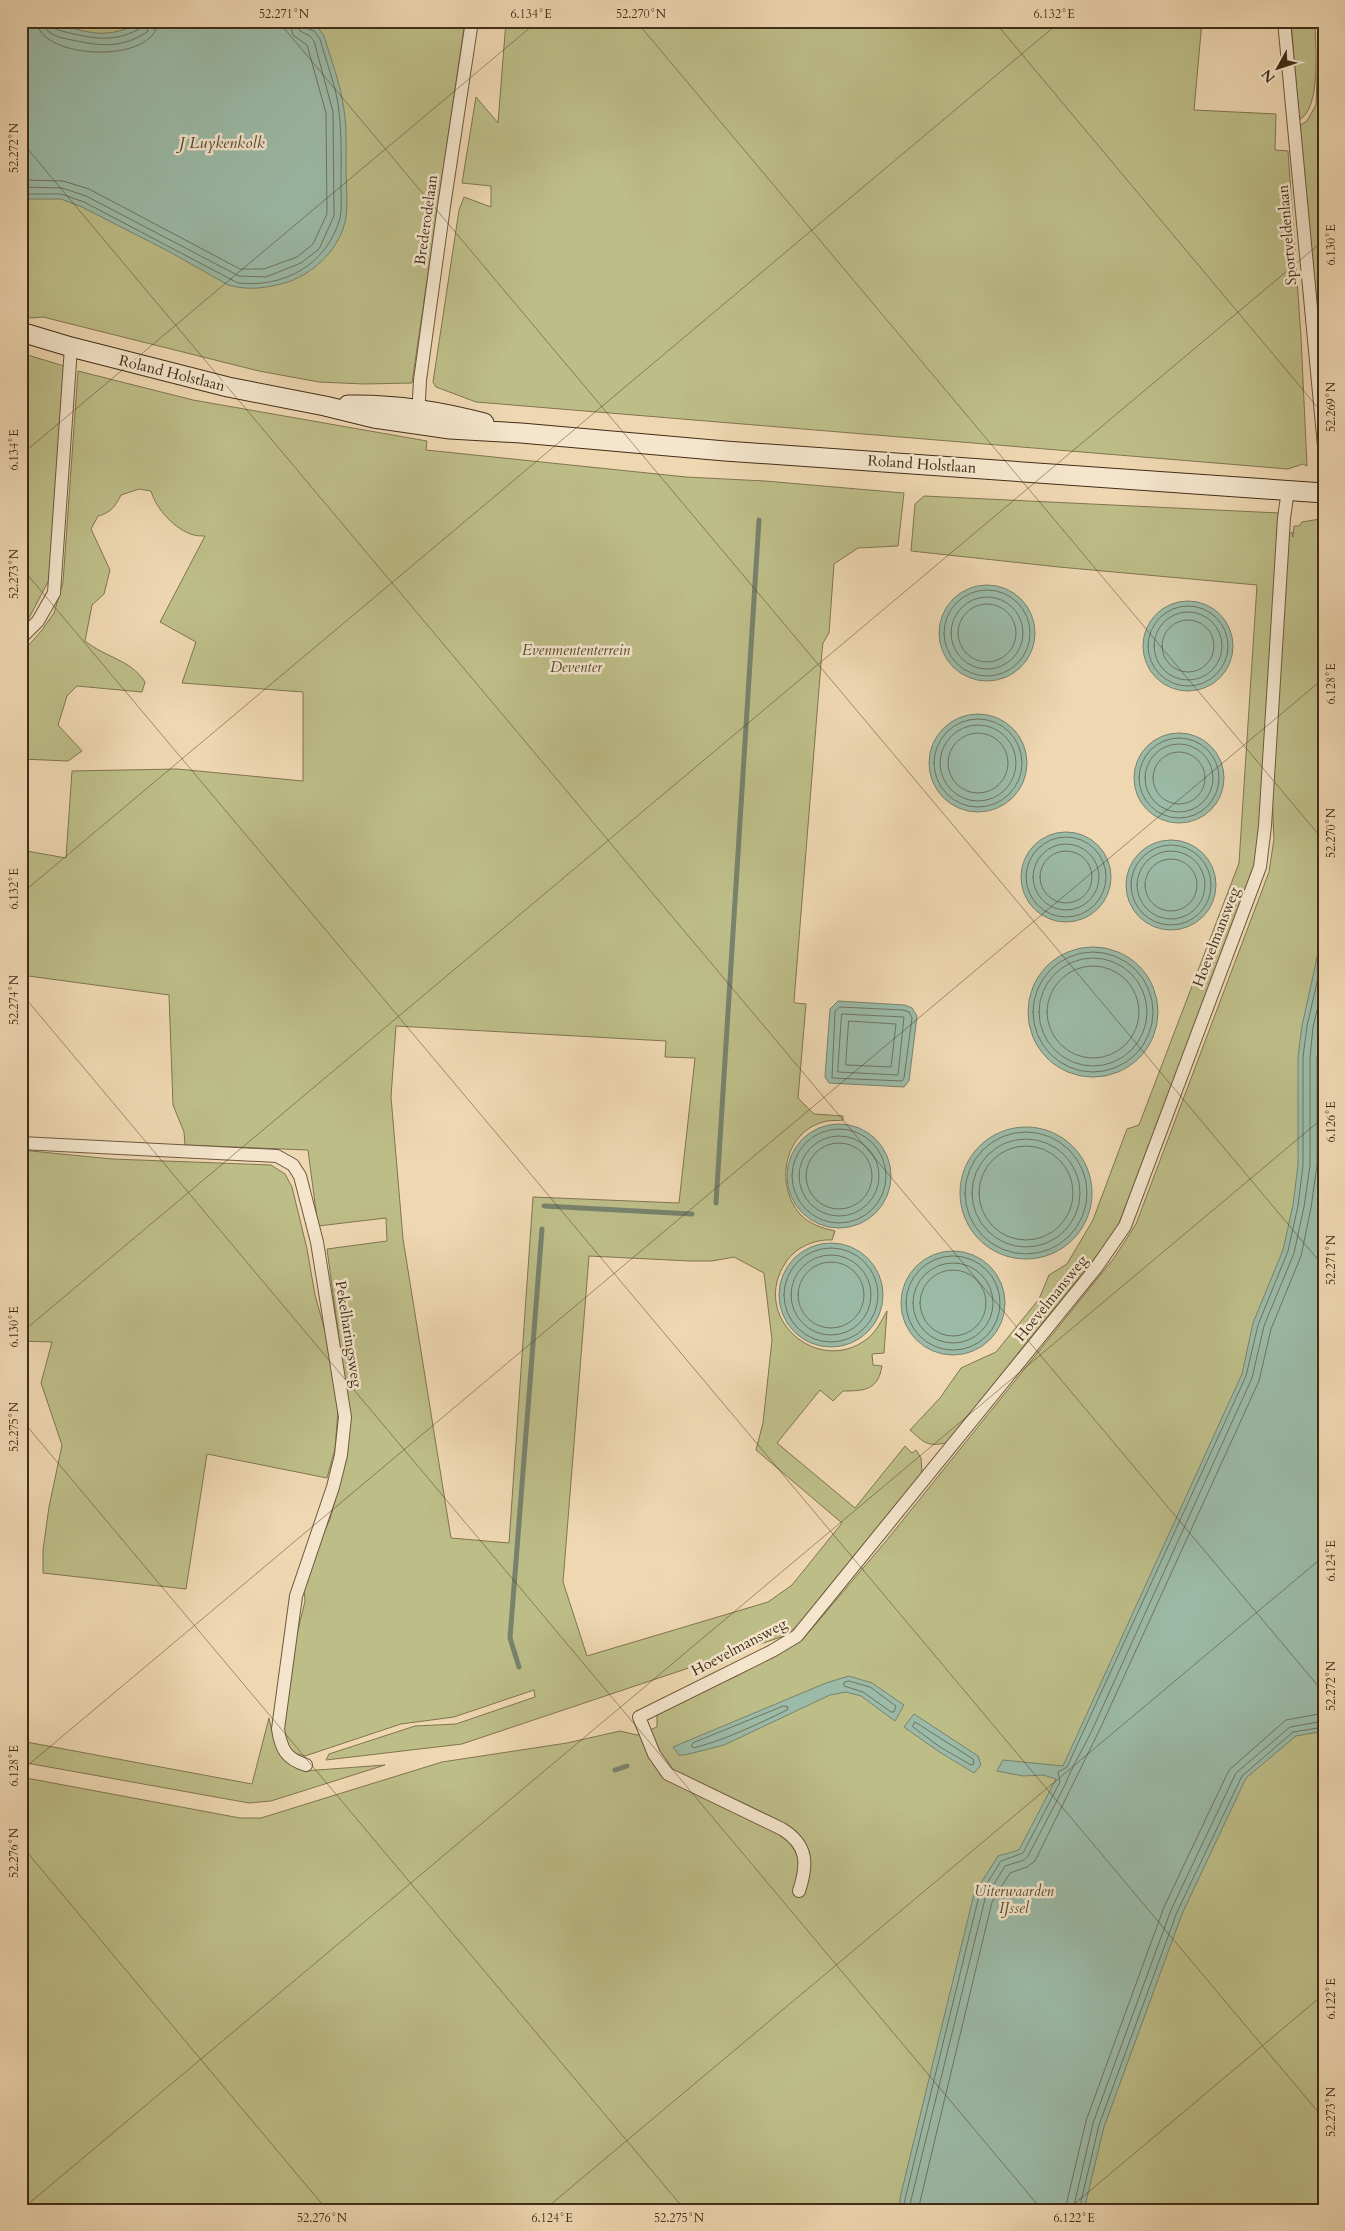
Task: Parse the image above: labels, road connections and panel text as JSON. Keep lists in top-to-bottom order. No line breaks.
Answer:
{"streets":{"street":["Brederodelaan","Sportveldenlaan","Roland Holstlaan","Hoevelmansweg","Pekelharingsweg"]},"crossings":[["Brederodelaan","Roland Holstlaan"],["Roland Holstlaan","Hoevelmansweg"]],"water":["J Luykenkolk"],"parks":["Evenmententerrein Deventer","Uiterwaarden IJssel"],"north":"bottom left","coordinates":["52.271°N","6.134°E","52.270°N","6.132°E","52.272°N","6.130°E","52.269°N","52.273°N","6.128°E","52.274°N","6.126°E","52.275°N","6.124°E","52.276°N","6.122°E"]}
